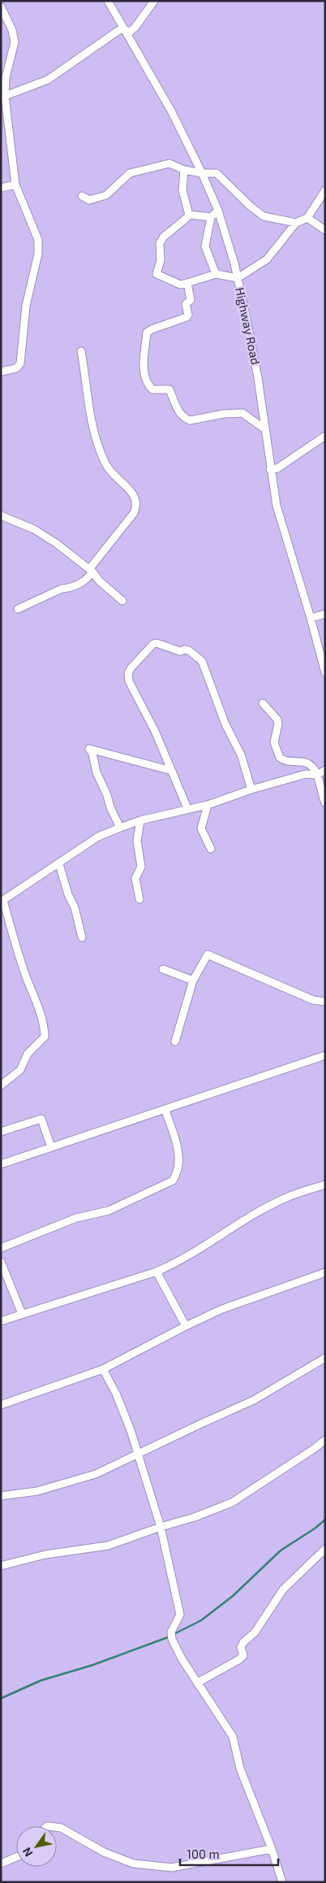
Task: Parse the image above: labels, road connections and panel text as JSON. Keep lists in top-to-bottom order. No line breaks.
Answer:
{"streets":{"street":["Highway Road"]},"scale_bar":"100 m","north":"bottom left"}
